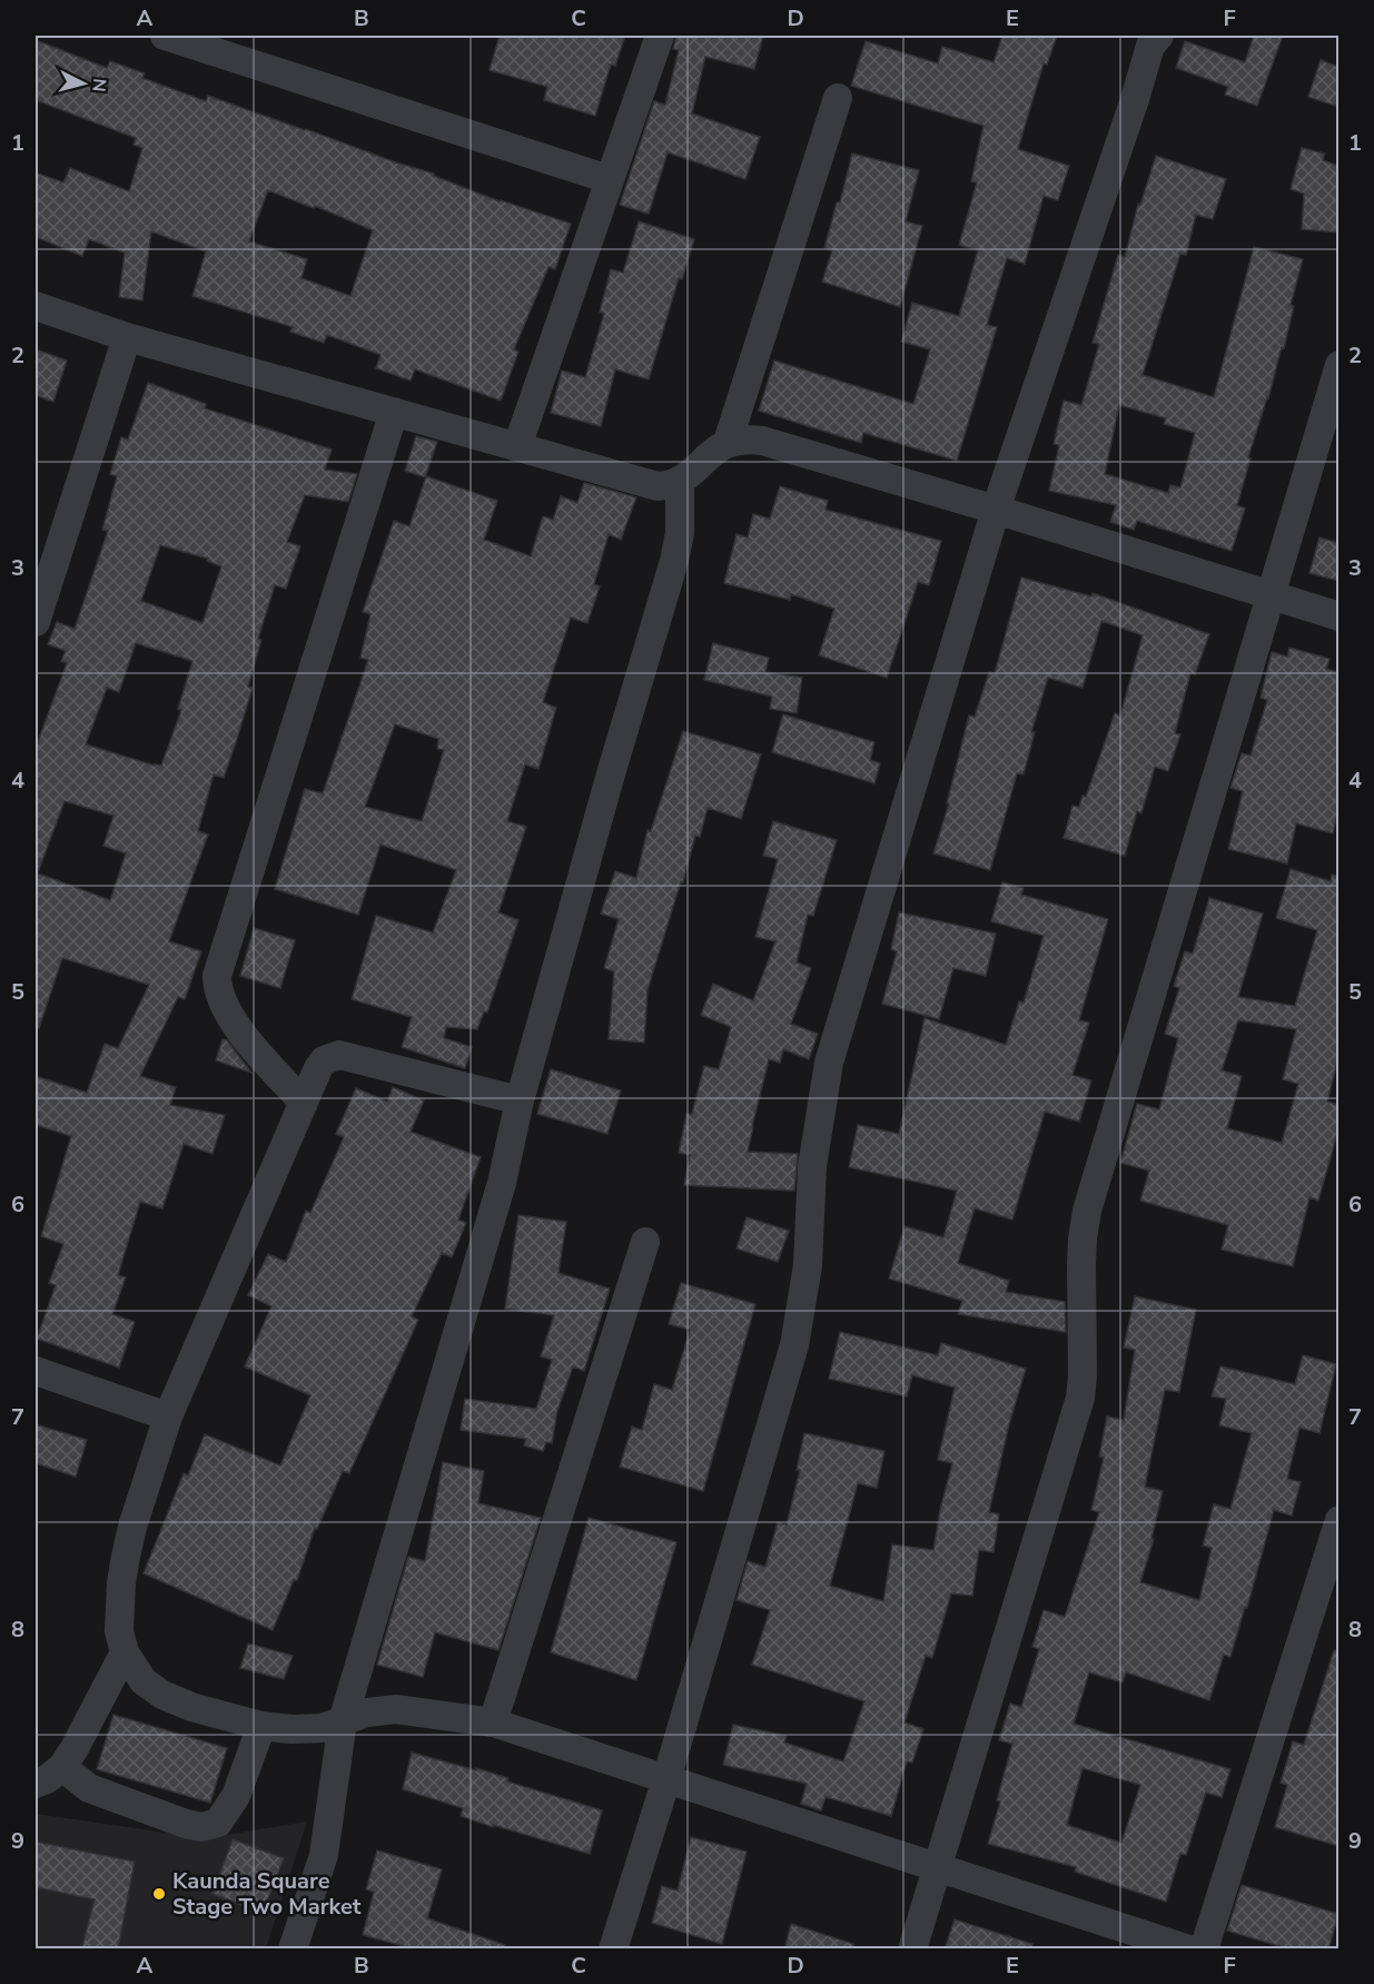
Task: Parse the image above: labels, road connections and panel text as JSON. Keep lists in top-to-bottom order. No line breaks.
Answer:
{"places":["Kaunda Square Stage Two Market"],"north":"right","grid":{"columns":["A","B","C","D","E","F"],"rows":["1","2","3","4","5","6","7","8","9"]}}
